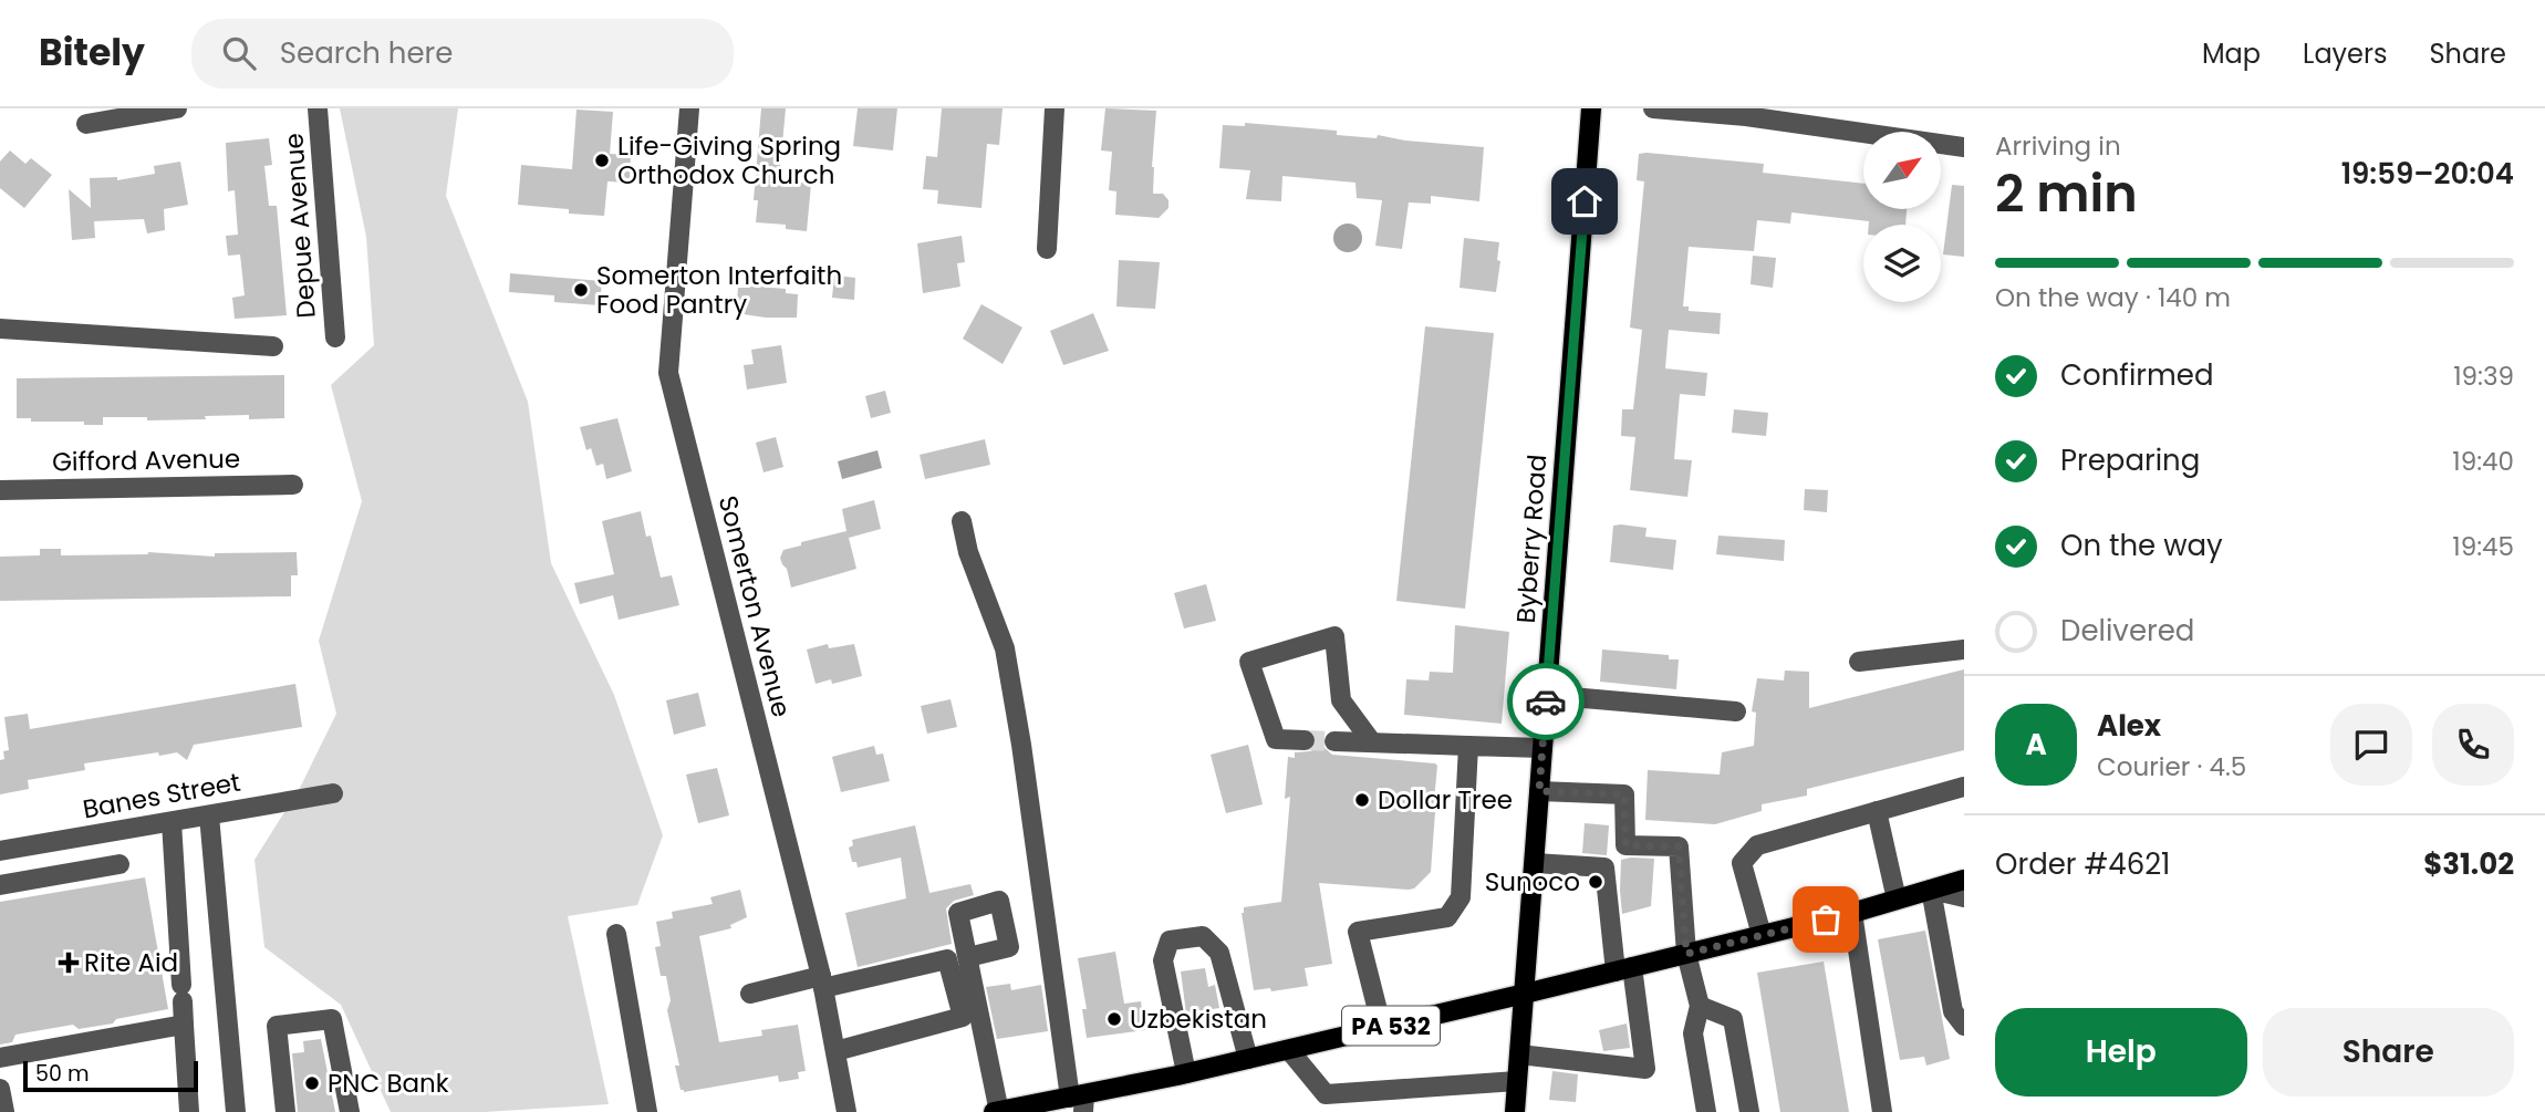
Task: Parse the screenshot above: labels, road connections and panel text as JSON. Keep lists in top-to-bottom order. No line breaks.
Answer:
{"streets":{"main road":["Byberry Road","PA 532"],"street":["Depue Avenue","Gifford Avenue","Somerton Avenue","Banes Street"]},"crossings":[["Byberry Road","PA 532"]],"places":{"other":["Life-Giving Spring Orthodox Church","Somerton Interfaith Food Pantry","Dollar Tree","Sunoco","Uzbekistan","PNC Bank"],"health":["Rite Aid"]},"scale_bar":"50 m","north":"top right","page":{"header":"Bitely","search":"Search here","nav":["Map","Layers","Share"],"heading":["2 min","Arriving in","19:59–20:04"],"panel":["Alex","Courier · 4.5","Order #4621","$31.02"],"bar":"On the way · 140 m","list":[["Confirmed","19:39"],["Preparing","19:40"],["On the way","19:45"],"Delivered"],"round":"A","buttons":["Help","Share"],"scale":"50 m"}}
